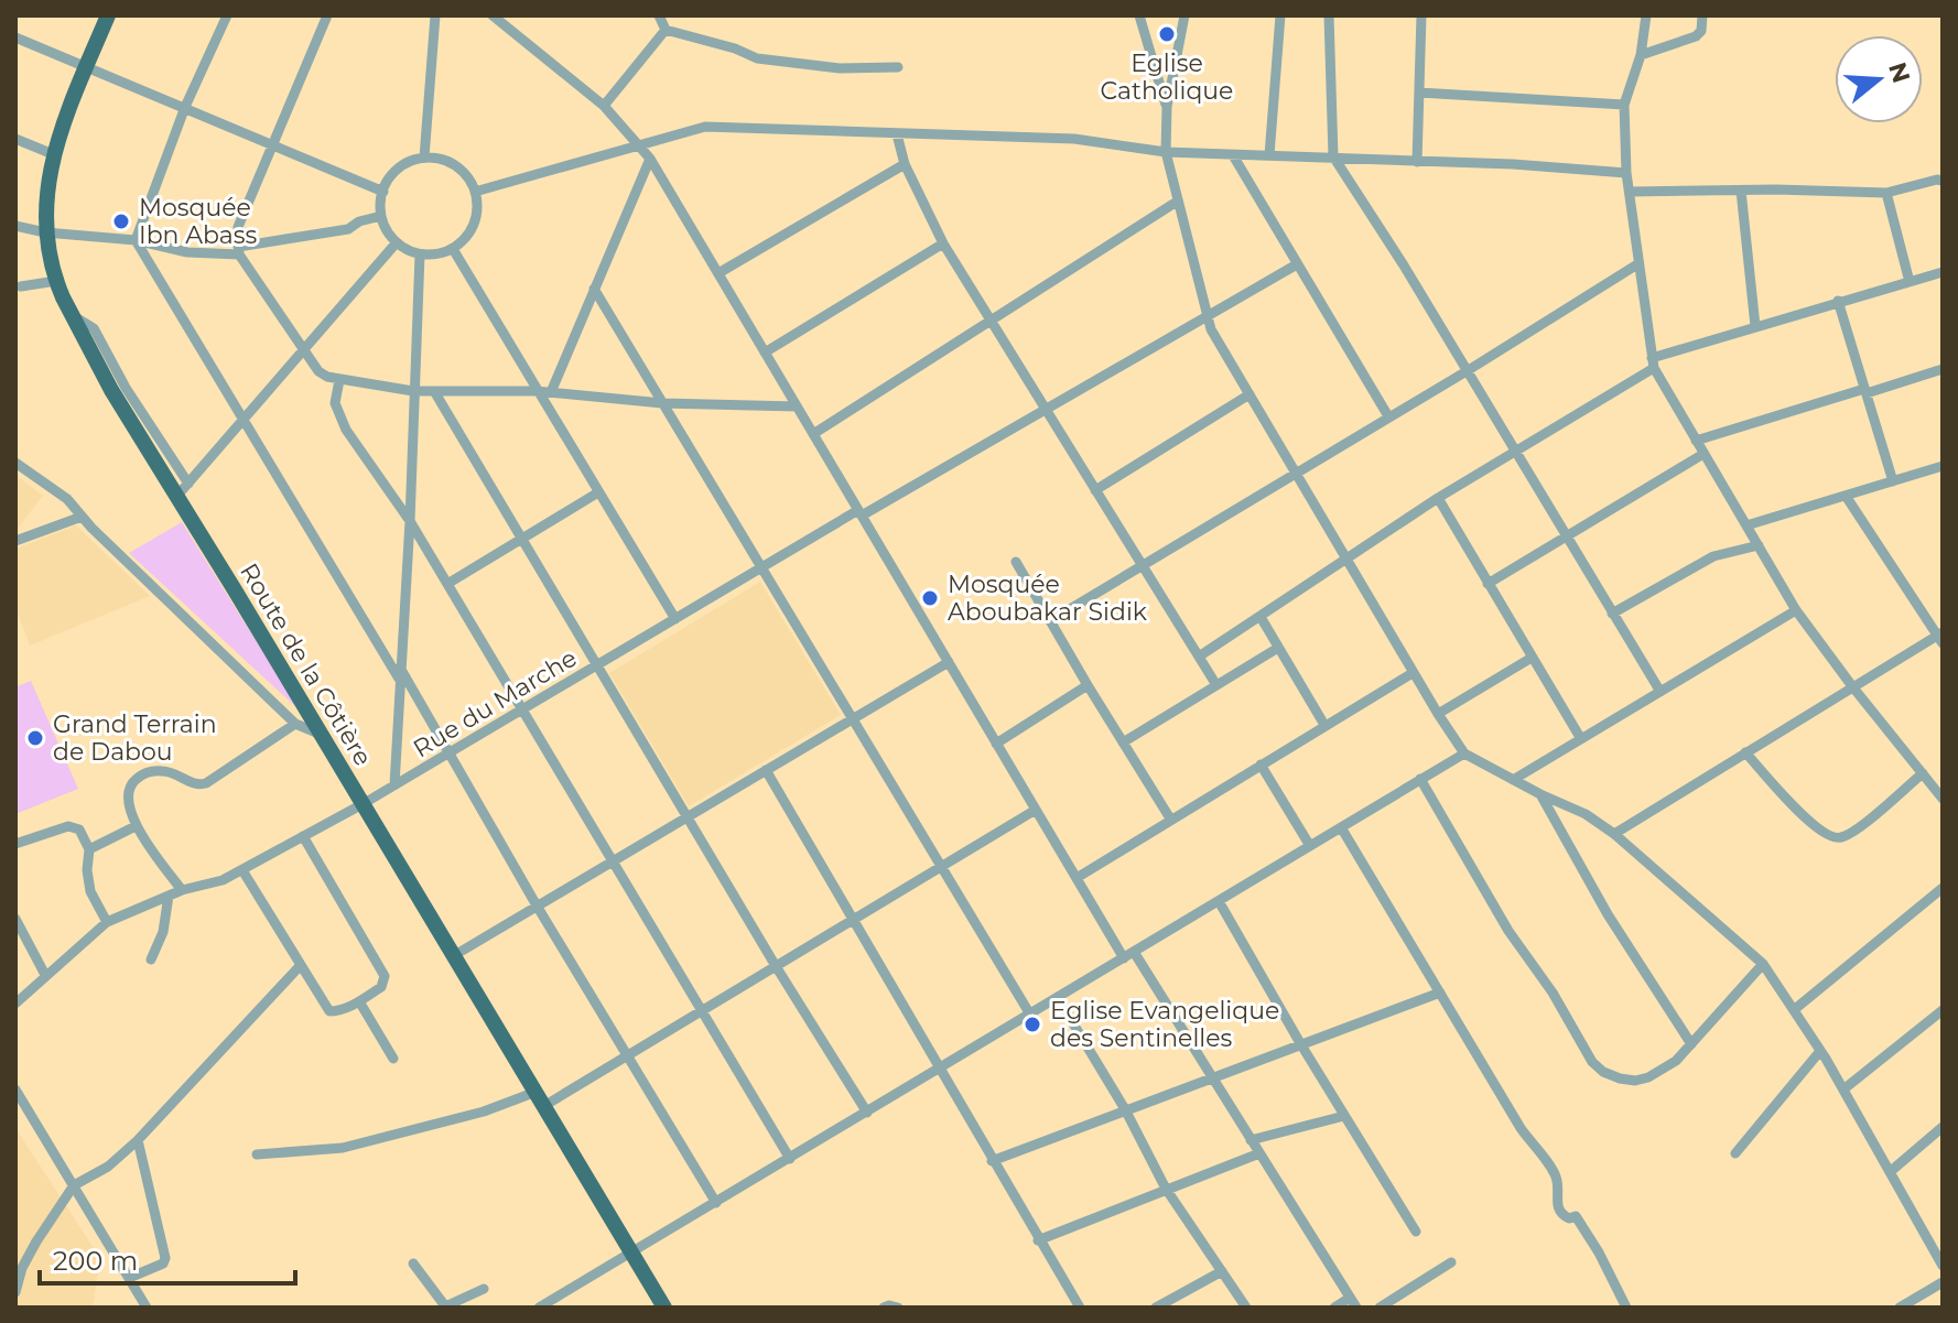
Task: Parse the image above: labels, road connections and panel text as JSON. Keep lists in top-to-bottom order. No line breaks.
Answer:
{"streets":{"main road":["Route de la Côtière"],"street":["Rue du Marche"]},"crossings":[["Route de la Côtière","Rue du Marche"]],"places":["Eglise Catholique","Mosquée Ibn Abass","Mosquée Aboubakar Sidik","Grand Terrain de Dabou","Eglise Evangelique des Sentinelles"],"scale_bar":"200 m","north":"right"}
